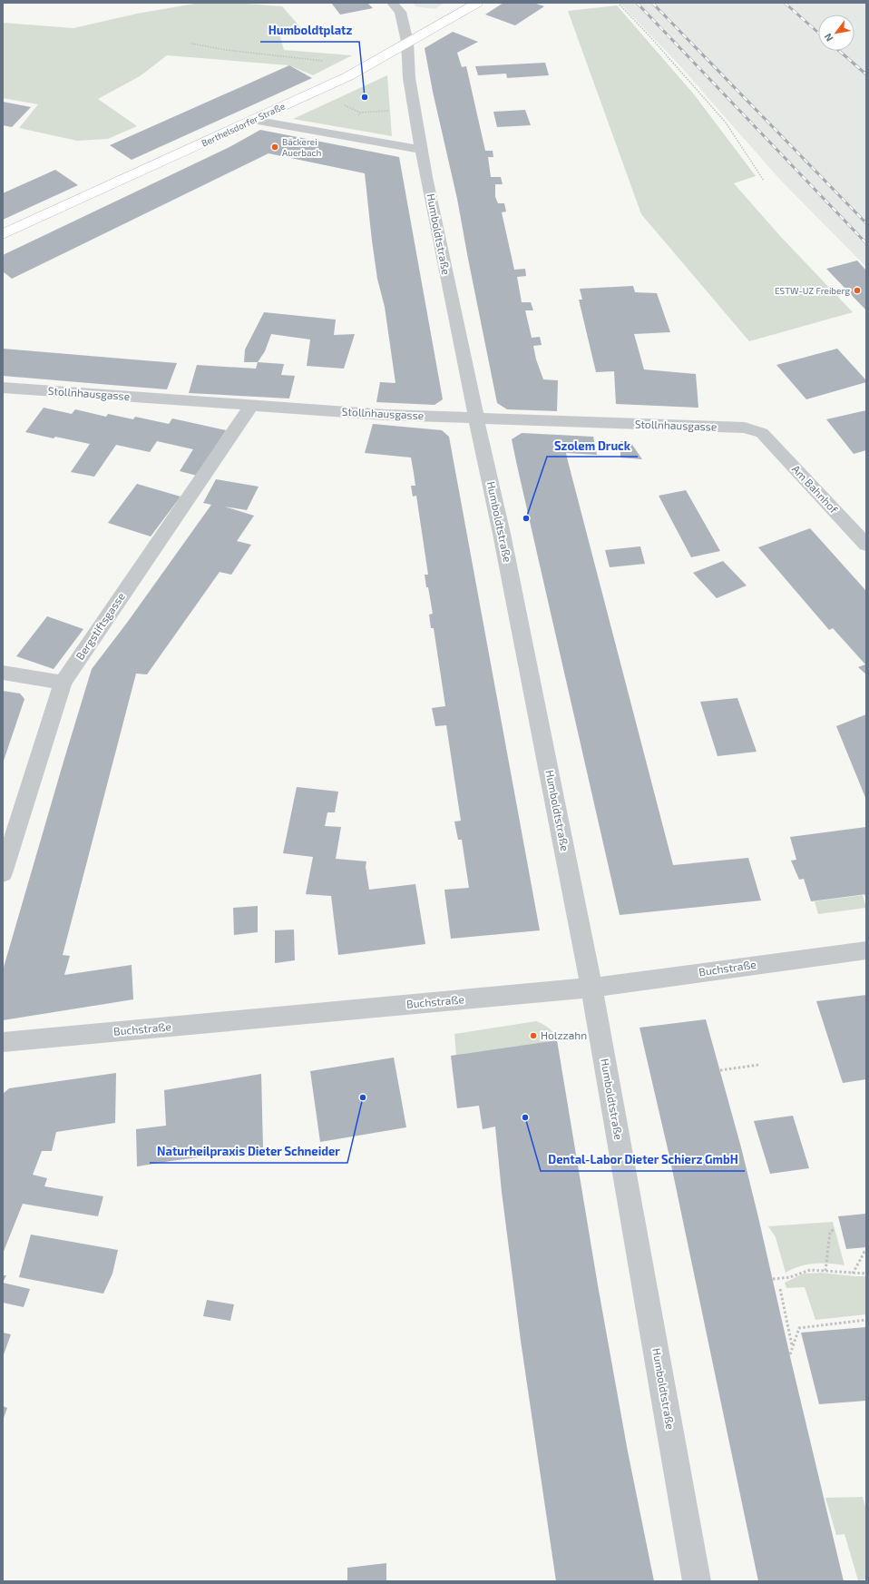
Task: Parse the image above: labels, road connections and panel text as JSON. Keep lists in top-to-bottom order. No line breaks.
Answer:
{"streets":{"street":["Berthelsdorfer Straße","Humboldtstraße","Stollnhausgasse","Am Bahnhof","Bergstiftsgasse","Buchstraße"]},"crossings":[["Berthelsdorfer Straße","Humboldtstraße"],["Humboldtstraße","Stollnhausgasse"],["Humboldtstraße","Buchstraße"],["Stollnhausgasse","Am Bahnhof"],["Stollnhausgasse","Bergstiftsgasse"]],"places":["Humboldtplatz","Bäckerei Auerbach","ESTW-UZ Freiberg","Szolem Druck","Holzzahn","Naturheilpraxis Dieter Schneider","Dental-Labor Dieter Schierz GmbH"],"north":"bottom left"}
